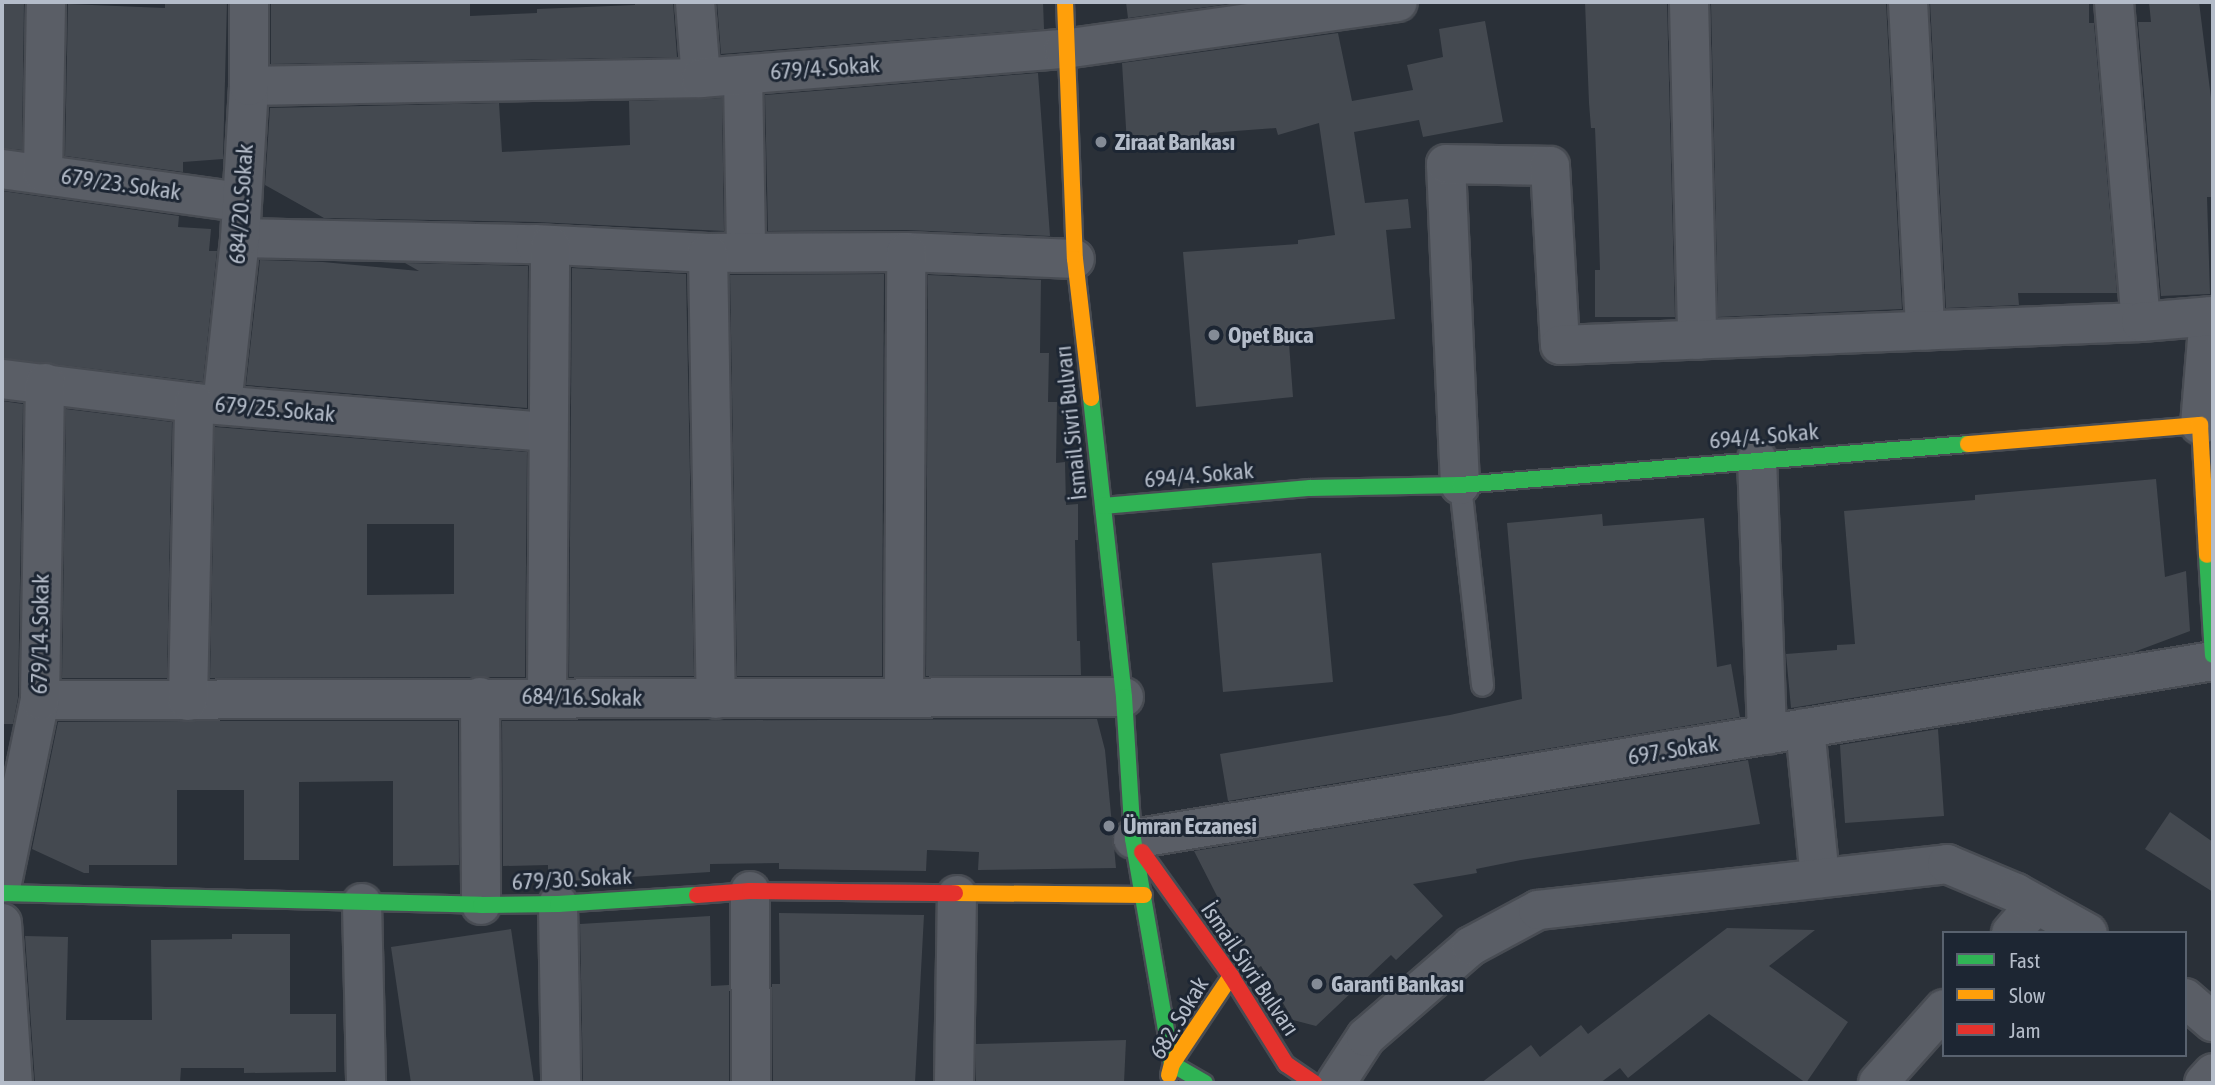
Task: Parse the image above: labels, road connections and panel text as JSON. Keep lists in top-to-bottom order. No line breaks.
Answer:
{"streets":{"street":["679/4. Sokak","679/23. Sokak","684/20. Sokak","679/25. Sokak","İsmail Sivri Bulvarı","694/4. Sokak","679/14. Sokak","684/16. Sokak","697. Sokak","679/30. Sokak","682. Sokak"]},"crossings":[["679/4. Sokak","684/20. Sokak"],["679/4. Sokak","İsmail Sivri Bulvarı"],["679/23. Sokak","684/20. Sokak"],["679/23. Sokak","İsmail Sivri Bulvarı"],["684/20. Sokak","679/25. Sokak"],["684/20. Sokak","684/16. Sokak"],["679/25. Sokak","679/14. Sokak"],["İsmail Sivri Bulvarı","694/4. Sokak"],["İsmail Sivri Bulvarı","684/16. Sokak"],["İsmail Sivri Bulvarı","697. Sokak"],["İsmail Sivri Bulvarı","679/30. Sokak"],["İsmail Sivri Bulvarı","682. Sokak"],["679/14. Sokak","684/16. Sokak"]],"places":["Ziraat Bankası","Opet Buca","Ümran Eczanesi","Garanti Bankası"],"legend":["Fast","Slow","Jam"]}
